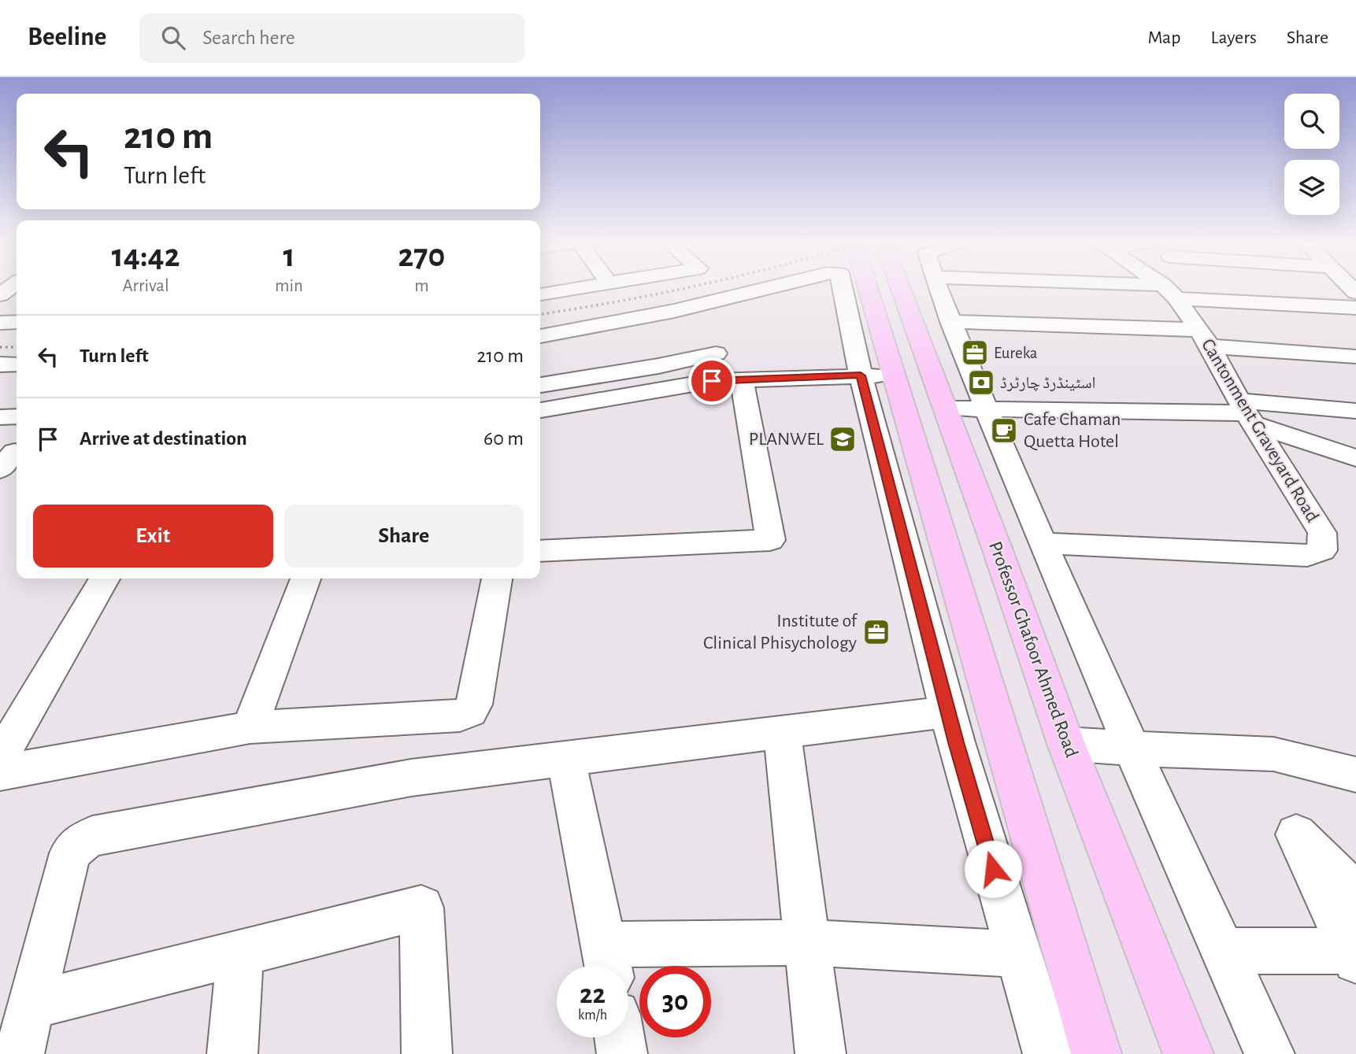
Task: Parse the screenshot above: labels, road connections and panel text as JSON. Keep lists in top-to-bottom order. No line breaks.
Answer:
{"streets":{"main road":["Professor Ghafoor Ahmed Road"],"street":["Cantonment Graveyard Road"]},"places":{"office":["Eureka","Institute of Clinical Phisychology"],"bank":["اسٹینڈرڈ چارٹرڈ"],"cafe":["Cafe Chaman Quetta Hotel"],"school or university":["PLANWEL"]},"page":{"header":"Beeline","search":"Search here","nav":["Map","Layers","Share"],"turn":["210 m","Turn left"],"eta":["14:42","Arrival","1","min","270","m"],"list":[{"name":"Turn left","value":"210 m"},{"name":"Arrive at destination","value":"60 m"}],"buttons":["Exit","Share"],"speed":"22 km/h","limit":"30"}}
